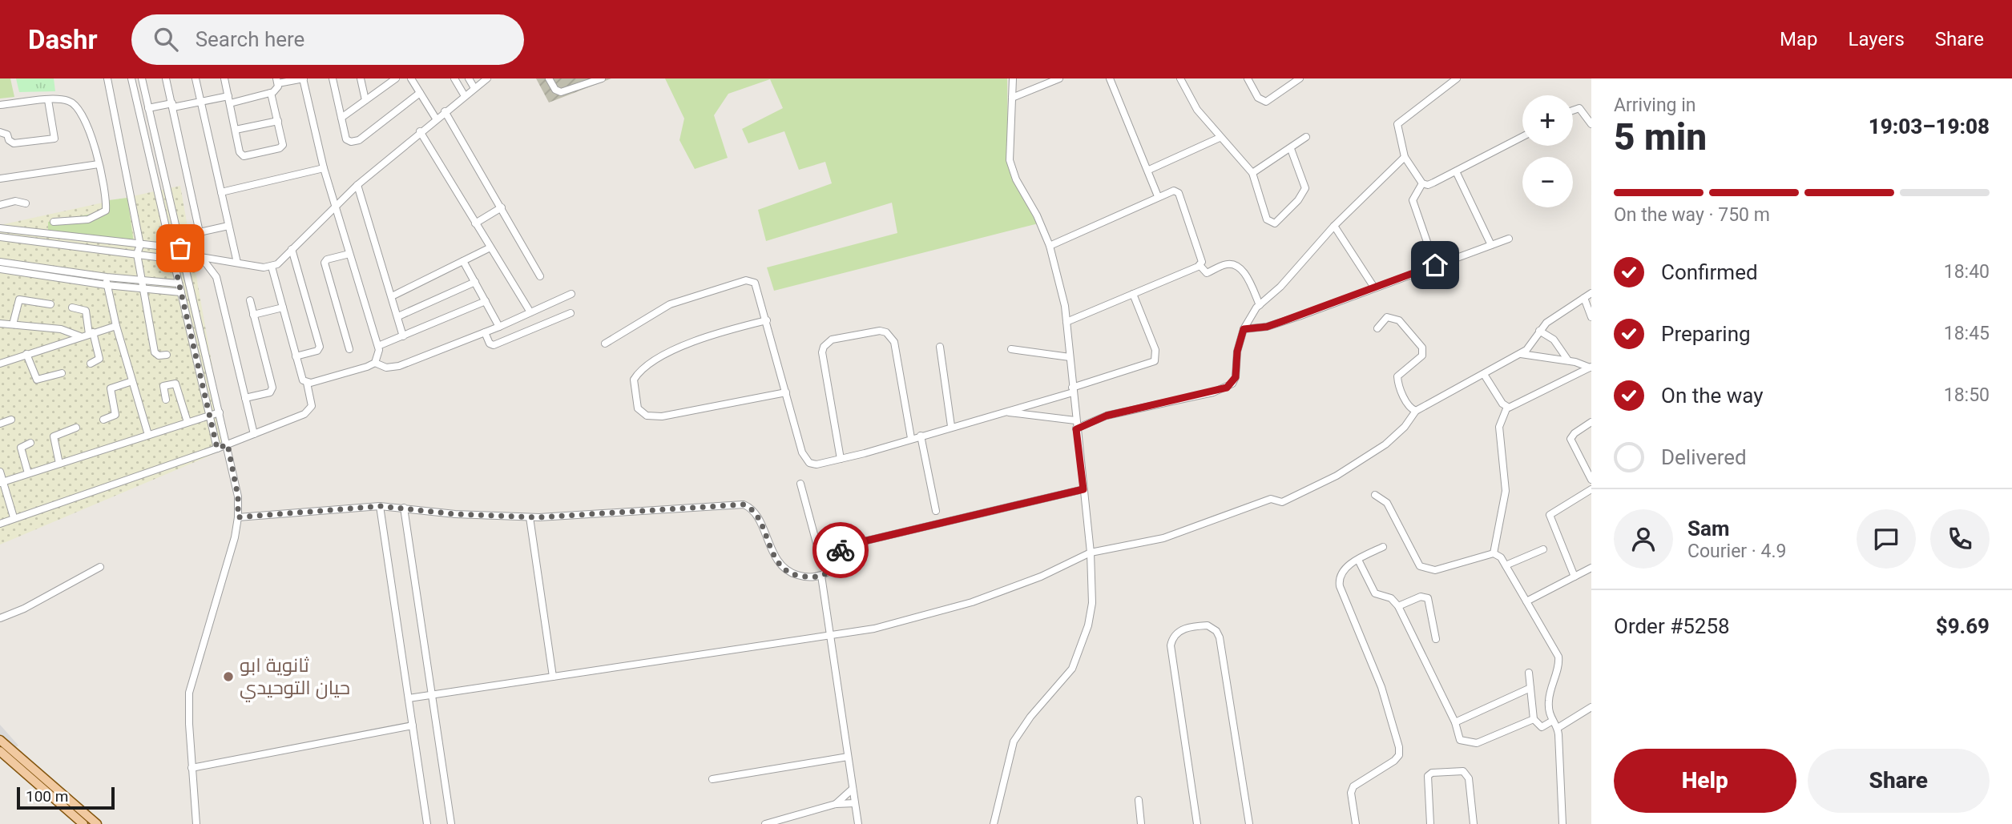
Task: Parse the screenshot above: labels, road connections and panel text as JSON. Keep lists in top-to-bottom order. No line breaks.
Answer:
{"places":["ثانوية ابو حيان التوحيدي"],"scale_bar":"100 m","page":{"header":"Dashr","search":"Search here","nav":["Map","Layers","Share"],"heading":["5 min","Arriving in","19:03–19:08"],"panel":["Sam","Courier · 4.9","Order #5258","$9.69"],"map_buttons":["+","−"],"bar":"On the way · 750 m","list":[["Confirmed","18:40"],["Preparing","18:45"],["On the way","18:50"],"Delivered"],"buttons":["Help","Share"],"scale":"100 m"}}
